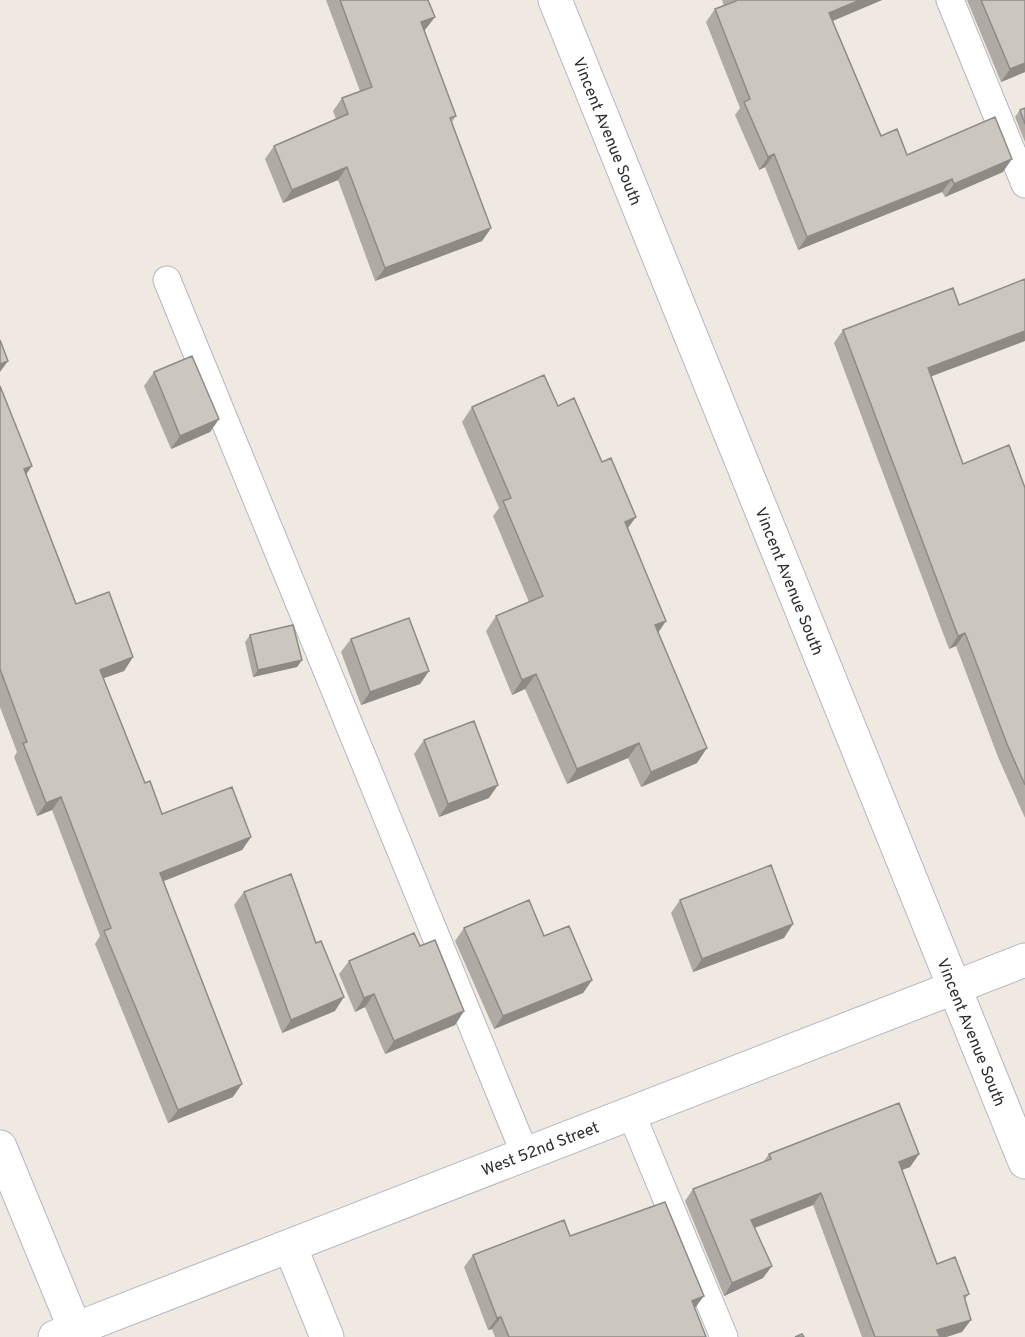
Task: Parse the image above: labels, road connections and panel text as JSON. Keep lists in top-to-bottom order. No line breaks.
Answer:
{"streets":{"street":["Vincent Avenue South","West 52nd Street"]},"crossings":[["Vincent Avenue South","West 52nd Street"]]}
